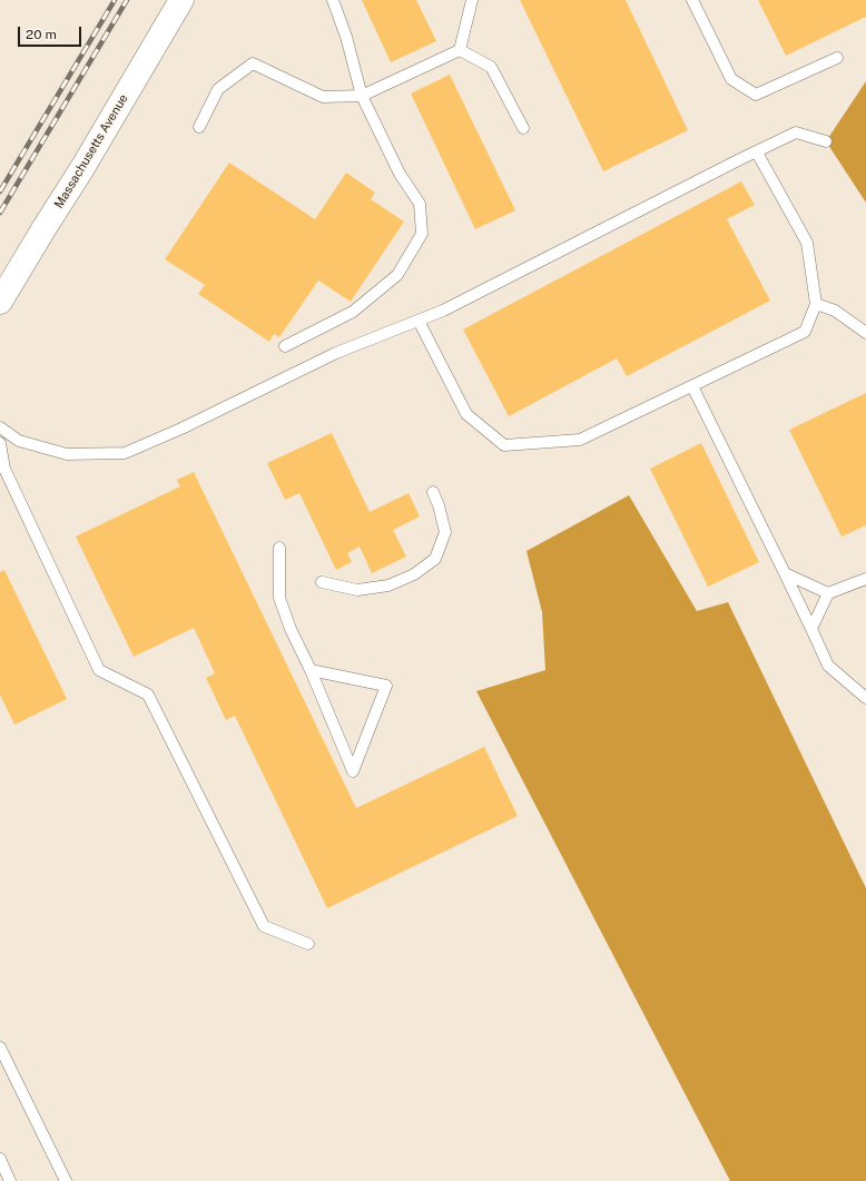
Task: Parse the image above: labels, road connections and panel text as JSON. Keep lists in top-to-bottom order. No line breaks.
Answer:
{"streets":{"main road":["Massachusetts Avenue"]},"scale_bar":"20 m"}
